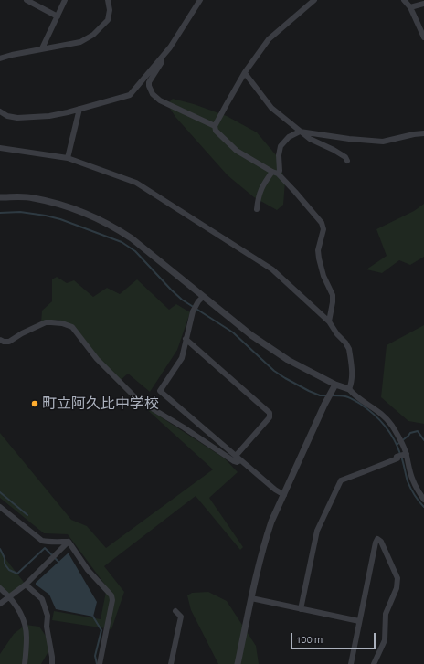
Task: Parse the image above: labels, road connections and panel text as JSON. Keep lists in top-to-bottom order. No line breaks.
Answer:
{"places":["町立阿久比中学校"],"scale_bar":"100 m"}
